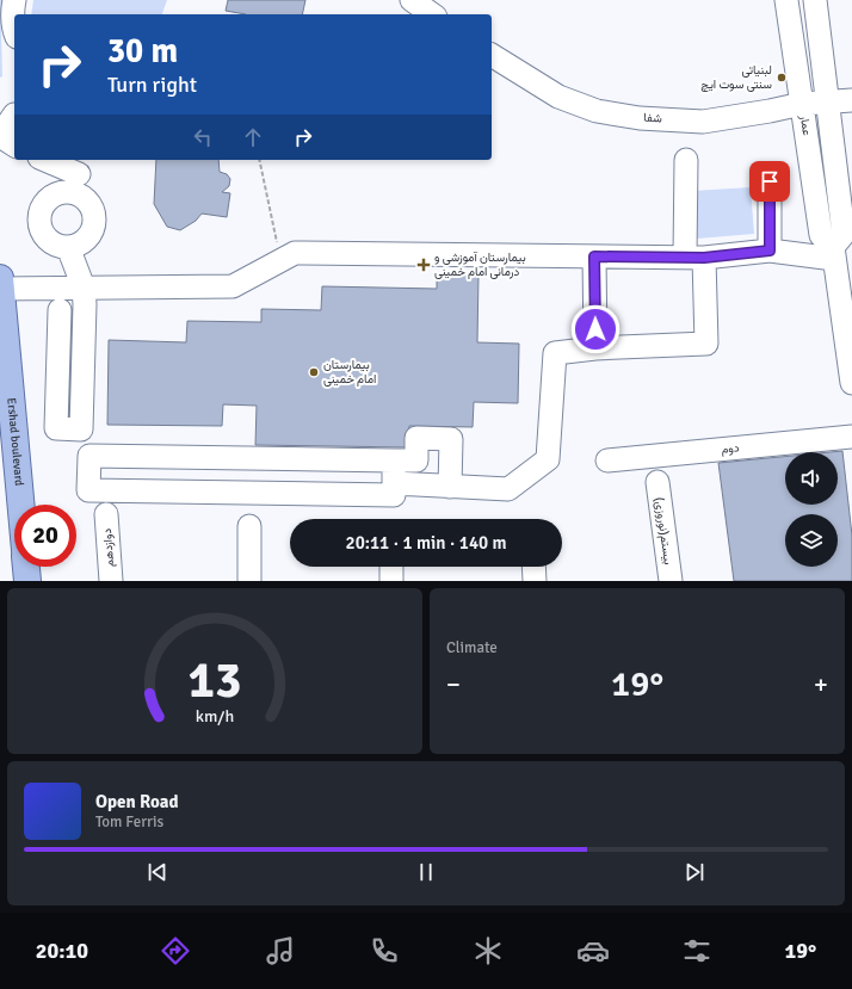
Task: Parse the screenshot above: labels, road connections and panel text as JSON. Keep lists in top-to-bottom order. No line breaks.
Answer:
{"streets":{"main road":["Ershad boulevard"],"street":["شفا","عمار","دوم","بیستم(نوروزی)","دوازدهم"]},"crossings":[["شفا","عمار"]],"places":{"other":["لبنیاتی سنتی سوت ایچ","بیمارستان امام خمینی"],"health":["بیمارستان آموزشی و درمانی امام خمینی"]},"page":{"turn":["30 m","Turn right"],"limit":"20","trip":"20:11 · 1 min · 140 m","tile":"Climate","heat":["−","19°","+"],"song":["Open Road","Tom Ferris"],"tabs":["20:10","19°"],"gauge":["13","km/h"]}}
